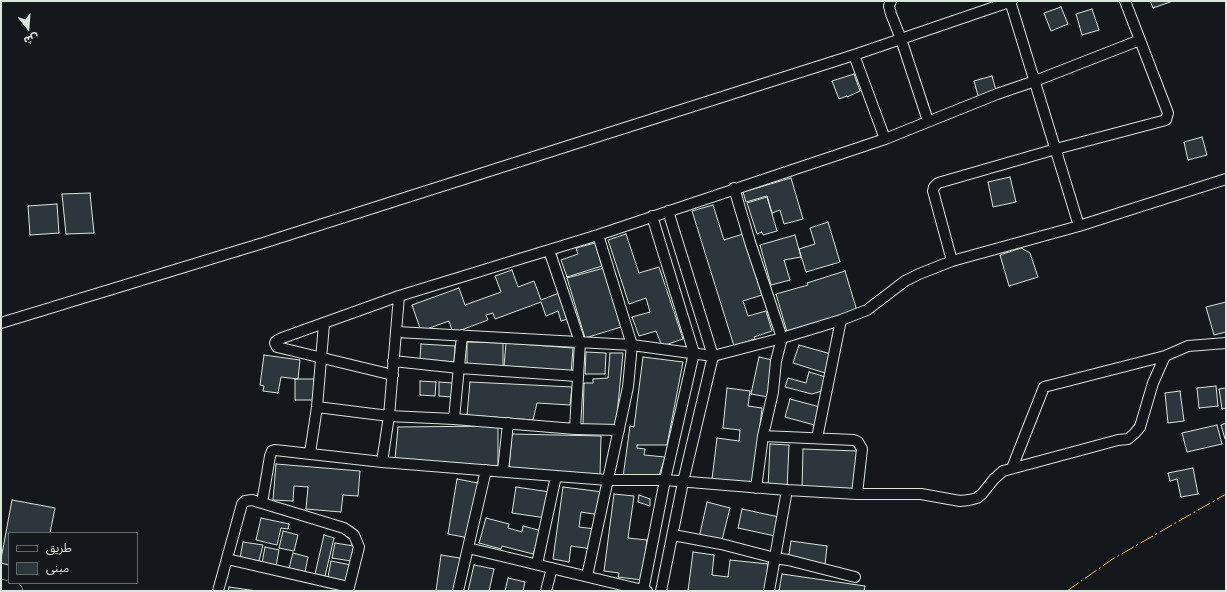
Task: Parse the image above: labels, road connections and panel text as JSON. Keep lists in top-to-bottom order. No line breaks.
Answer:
{"legend":["طريق","مبنى"],"north":"bottom"}
